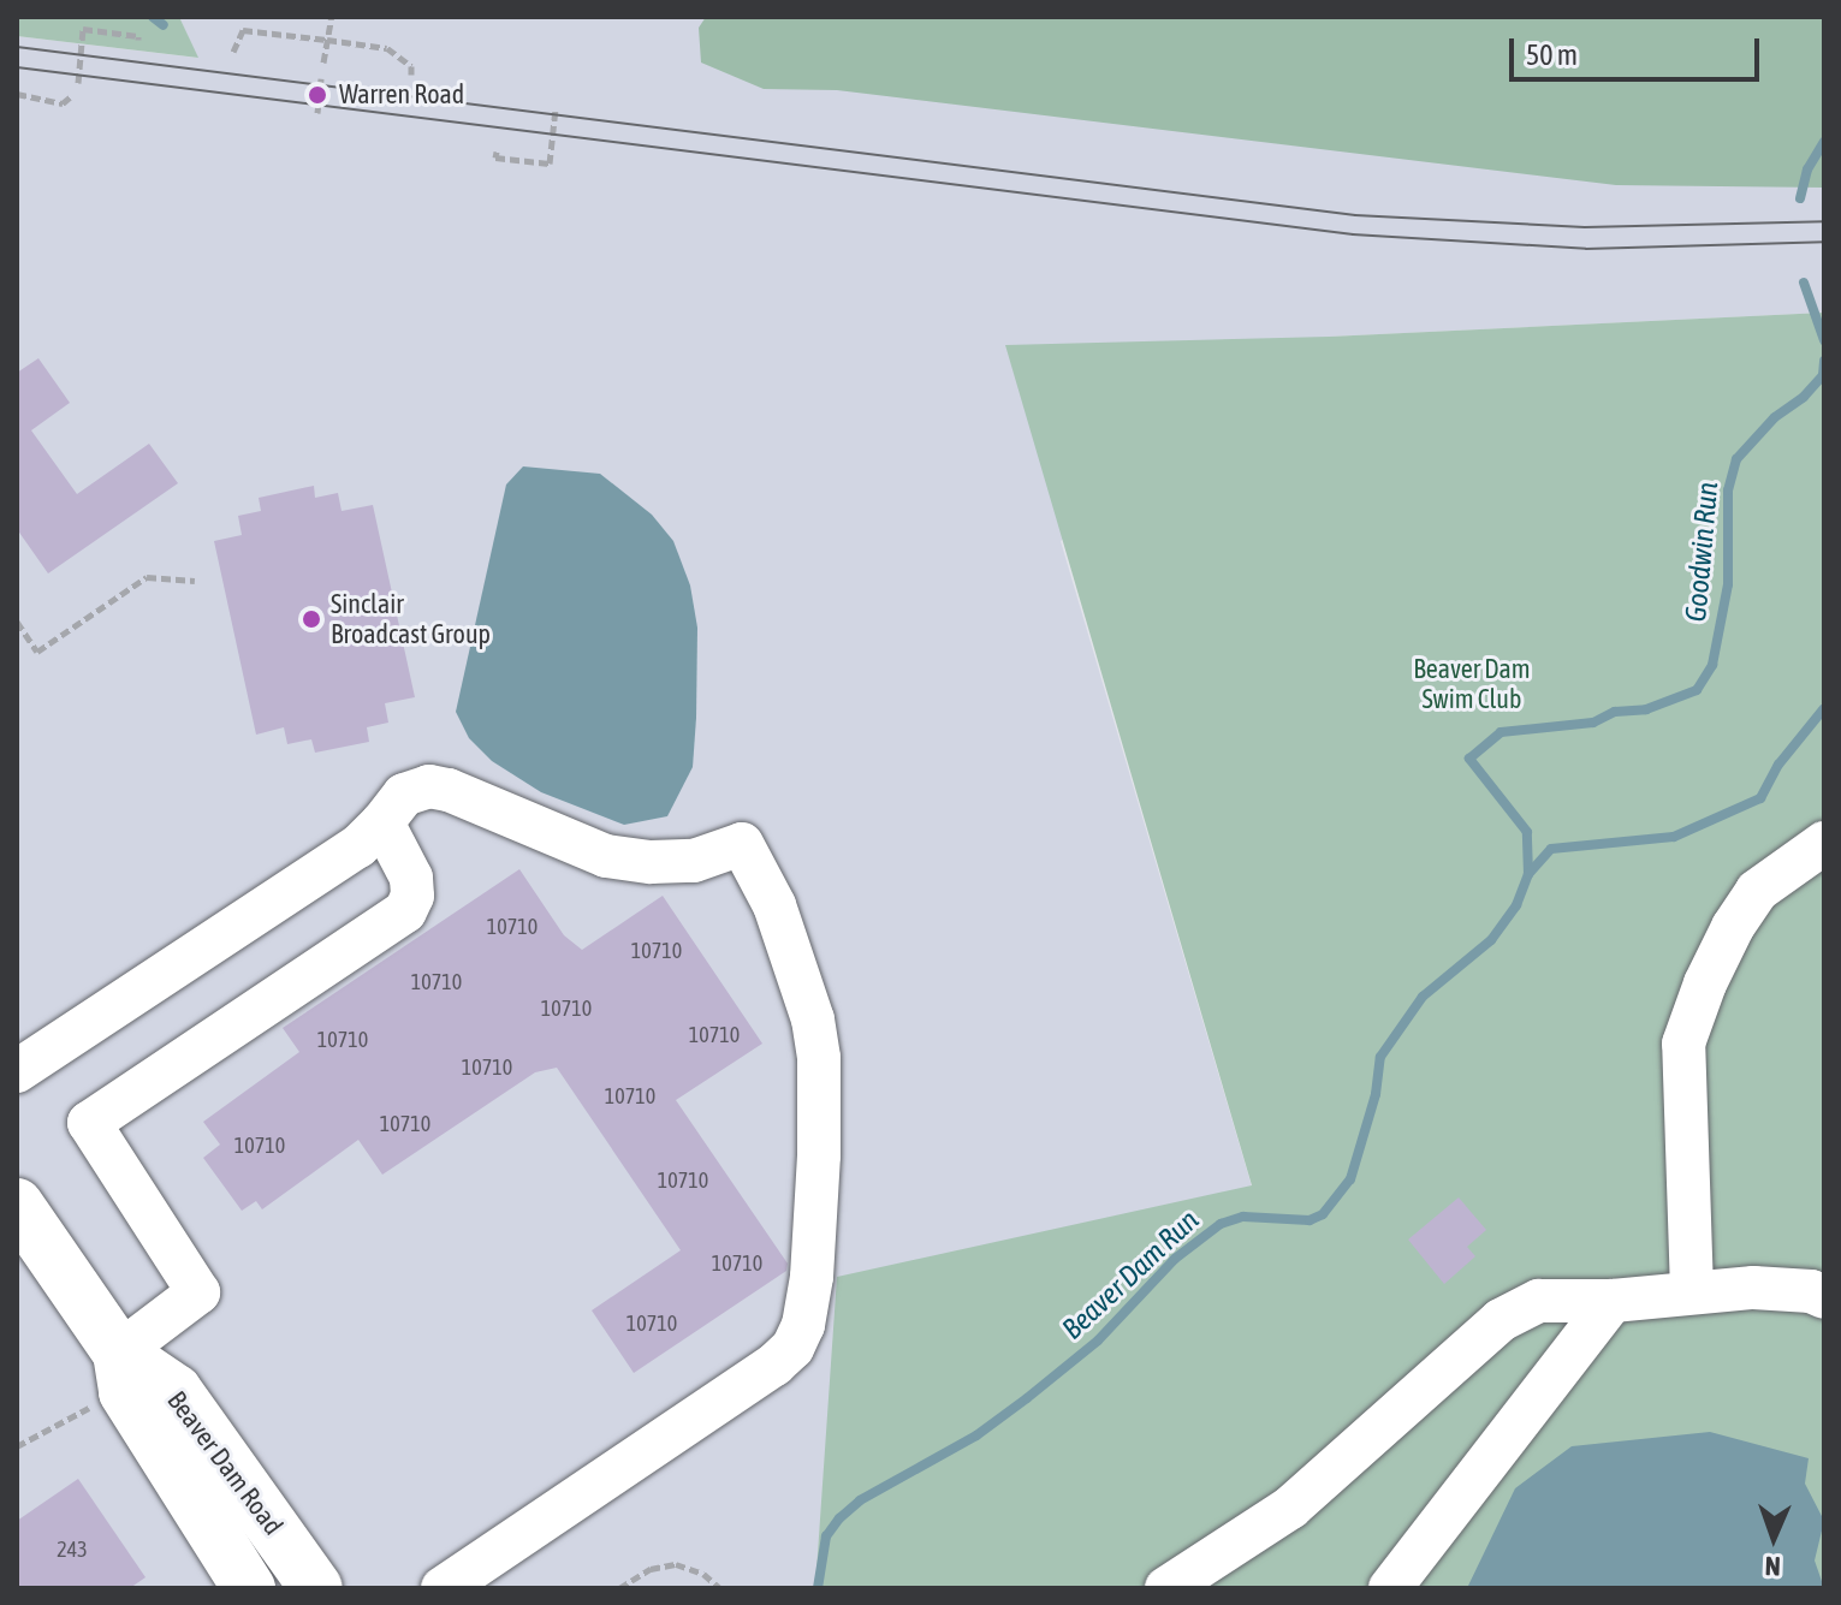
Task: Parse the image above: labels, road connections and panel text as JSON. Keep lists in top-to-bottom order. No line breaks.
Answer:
{"streets":{"main road":["Beaver Dam Road"]},"water":["Goodwin Run","Beaver Dam Run"],"parks":["Beaver Dam Swim Club"],"places":["Warren Road","Sinclair Broadcast Group"],"house_numbers":["10710","10710","10710","10710","10710","10710","10710","10710","10710","10710","10710","10710","10710","243"],"scale_bar":"50 m","north":"bottom"}
